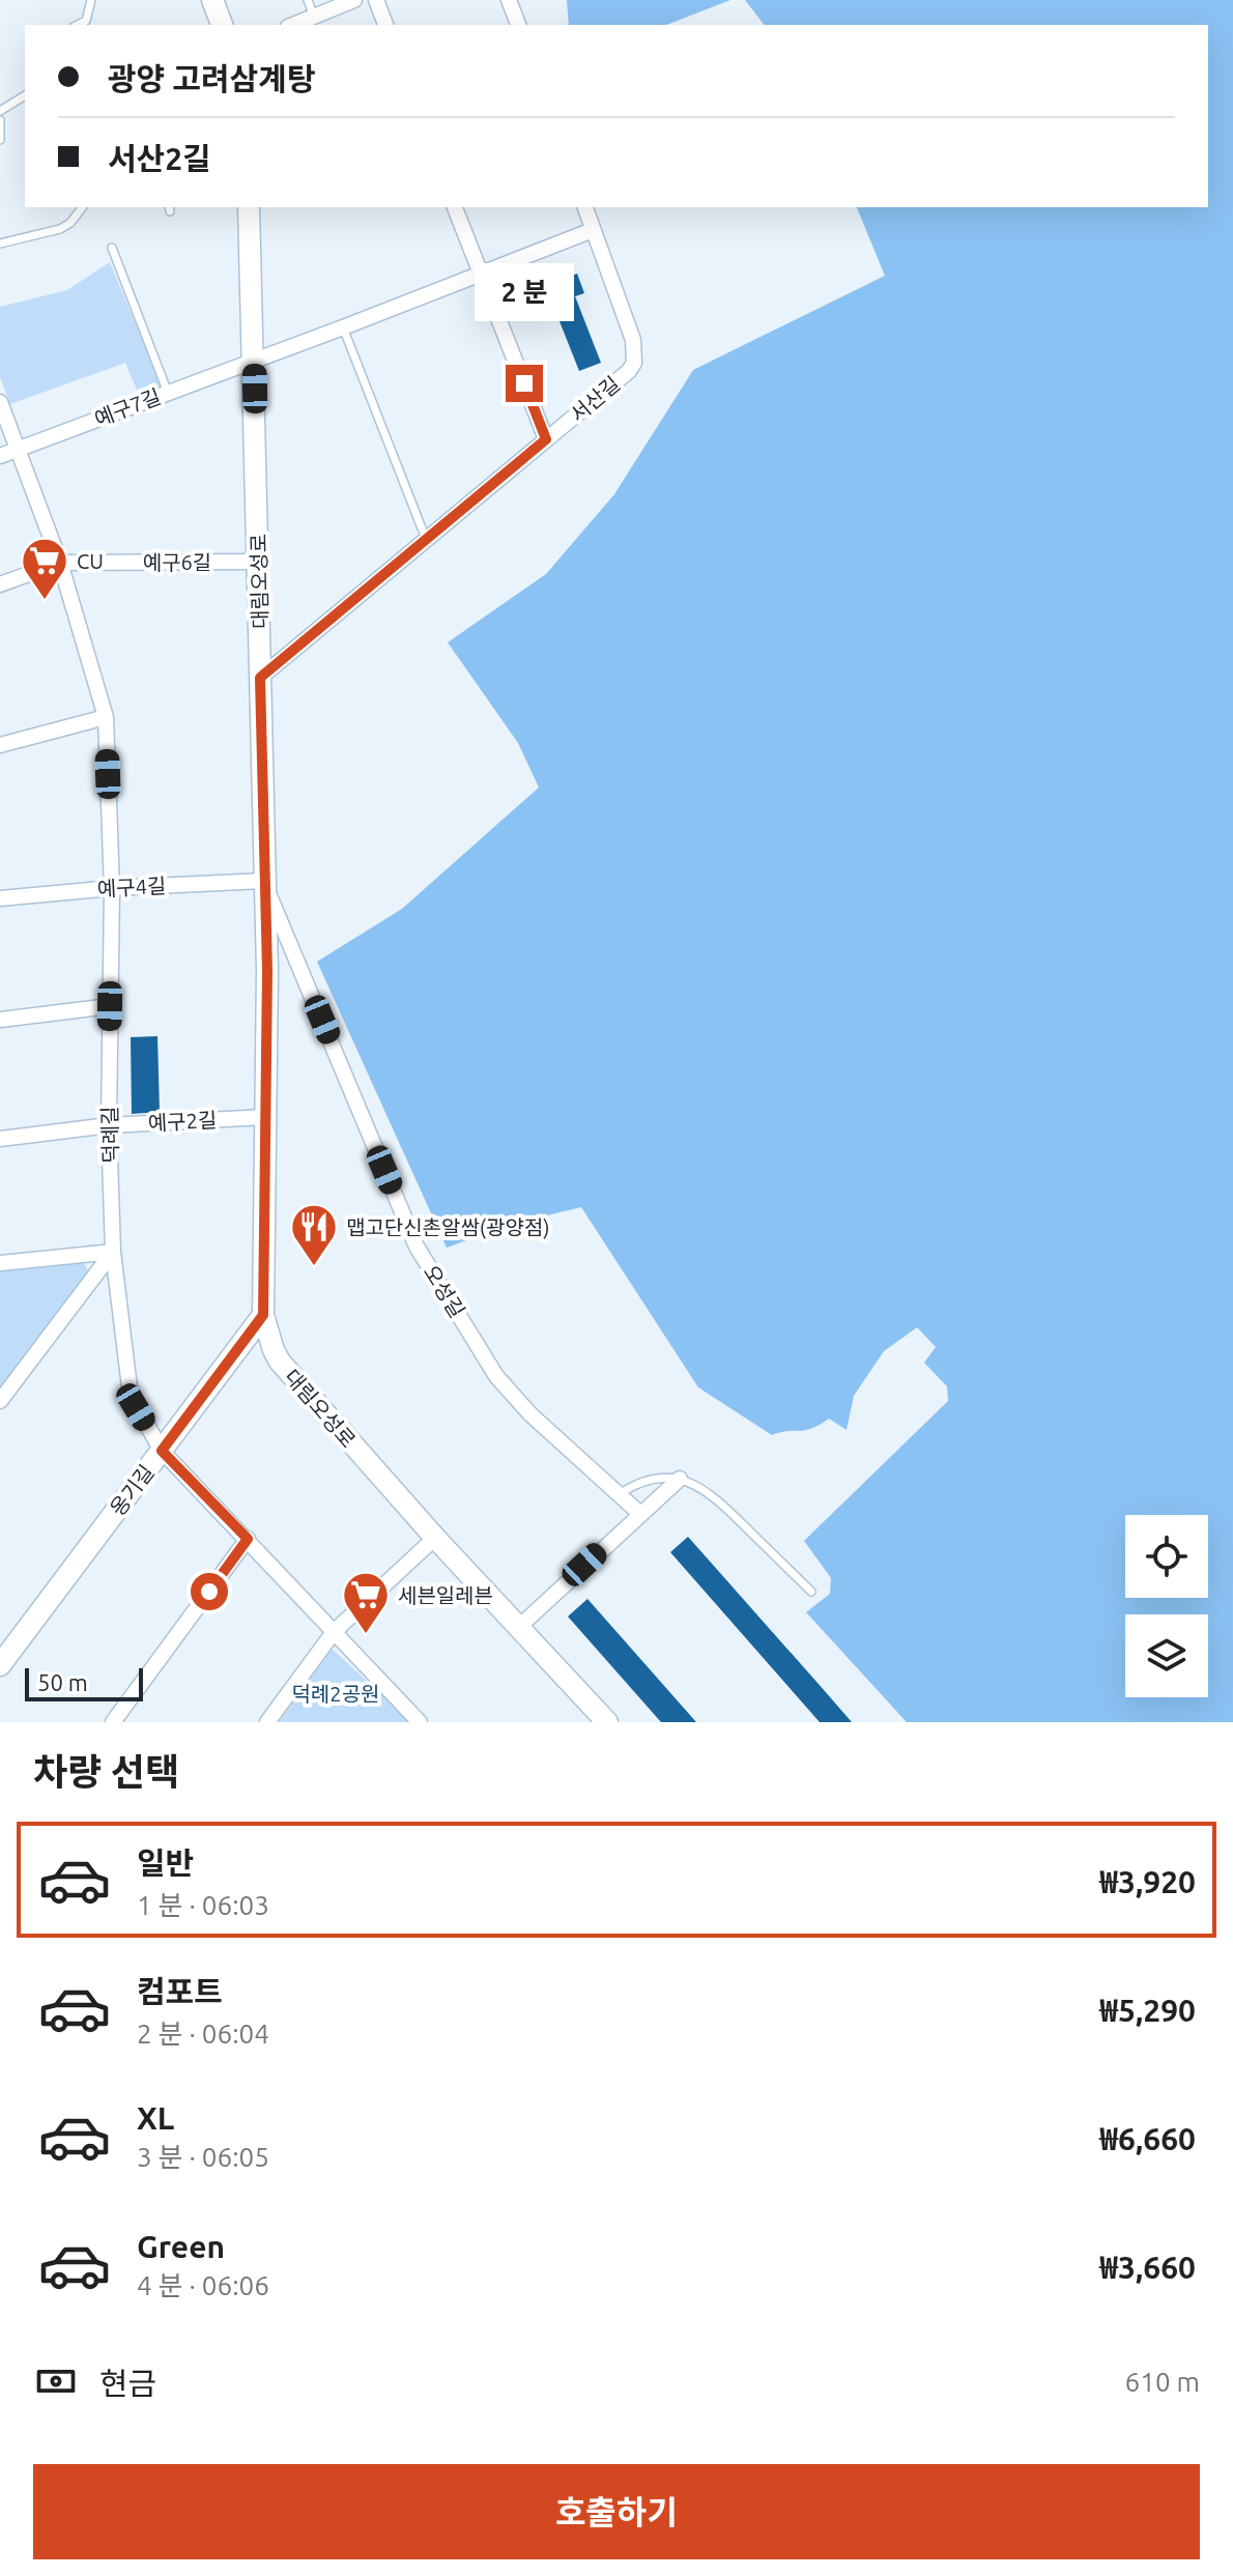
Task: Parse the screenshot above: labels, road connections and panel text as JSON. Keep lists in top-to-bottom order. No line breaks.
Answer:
{"streets":{"street":["서산길","예구7길","예구6길","대림오성로","예구4길","예구2길","덕례길","오성길","옹기길"]},"crossings":[["서산길","예구7길"],["서산길","대림오성로"],["예구7길","대림오성로"],["예구7길","덕례길"],["예구6길","대림오성로"],["예구6길","덕례길"],["대림오성로","예구4길"],["대림오성로","예구2길"],["대림오성로","오성길"],["대림오성로","옹기길"],["예구4길","덕례길"],["예구4길","오성길"],["예구2길","덕례길"],["덕례길","옹기길"]],"parks":["덕례2공원"],"places":{"supermarket":["CU","세븐일레븐"],"restaurant":["맵고단신촌알쌈(광양점)"]},"scale_bar":"50 m","page":{"banner":["광양 고려삼계탕","서산2길"],"bubble":"2 분","scale":"50 m","heading":"차량 선택","list":[{"name":"일반","note":"1 분 · 06:03","value":"₩3,920"},{"name":"컴포트","note":"2 분 · 06:04","value":"₩5,290"},{"name":"XL","note":"3 분 · 06:05","value":"₩6,660"},{"name":"Green","note":"4 분 · 06:06","value":"₩3,660"}],"pay":["현금","610 m"],"buttons":"호출하기"}}
